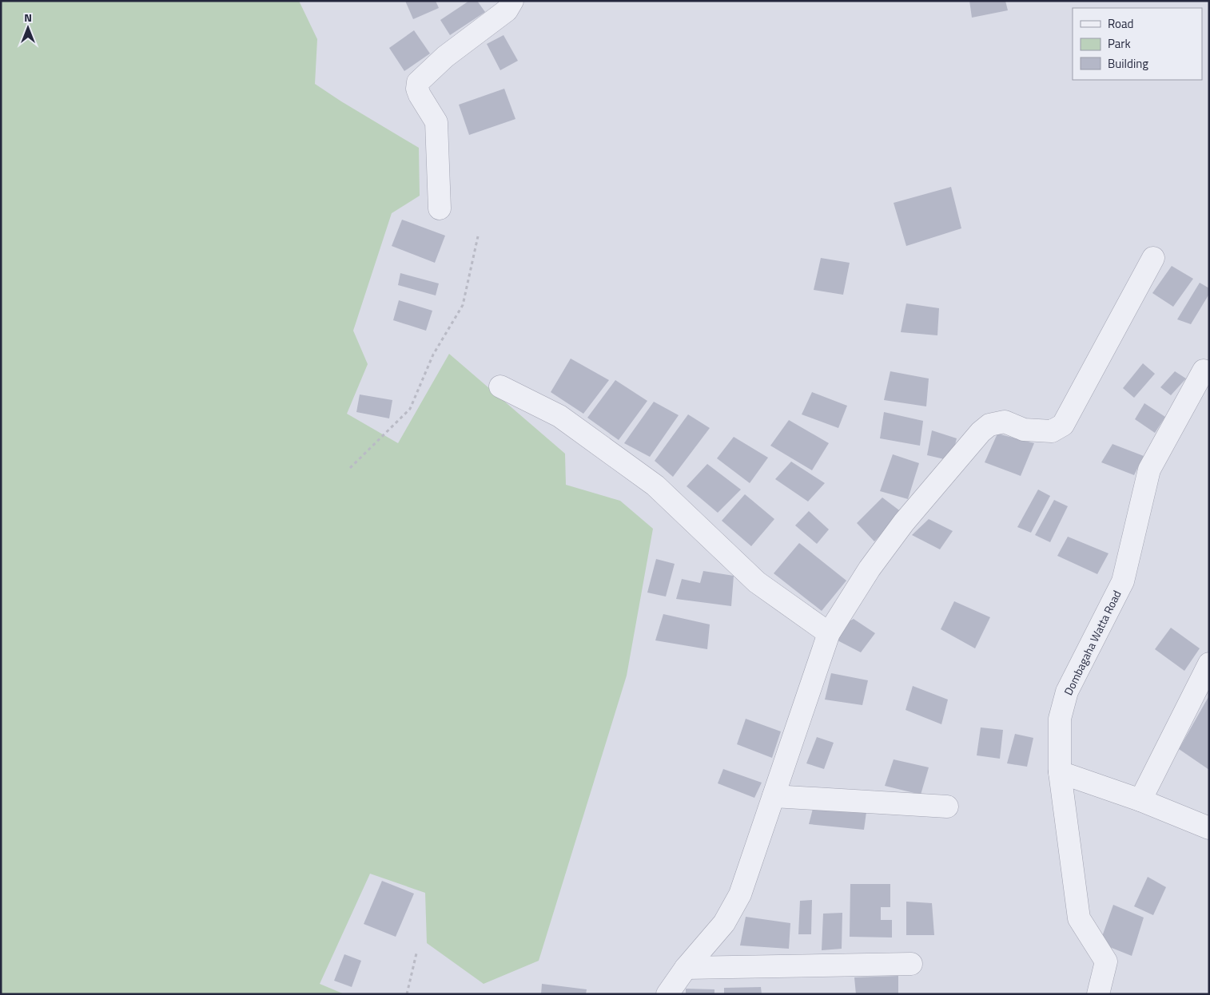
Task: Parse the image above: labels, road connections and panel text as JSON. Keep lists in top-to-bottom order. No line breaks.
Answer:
{"streets":{"street":["Dombagaha Watta Road"]},"legend":["Road","Park","Building"],"north":"top"}
